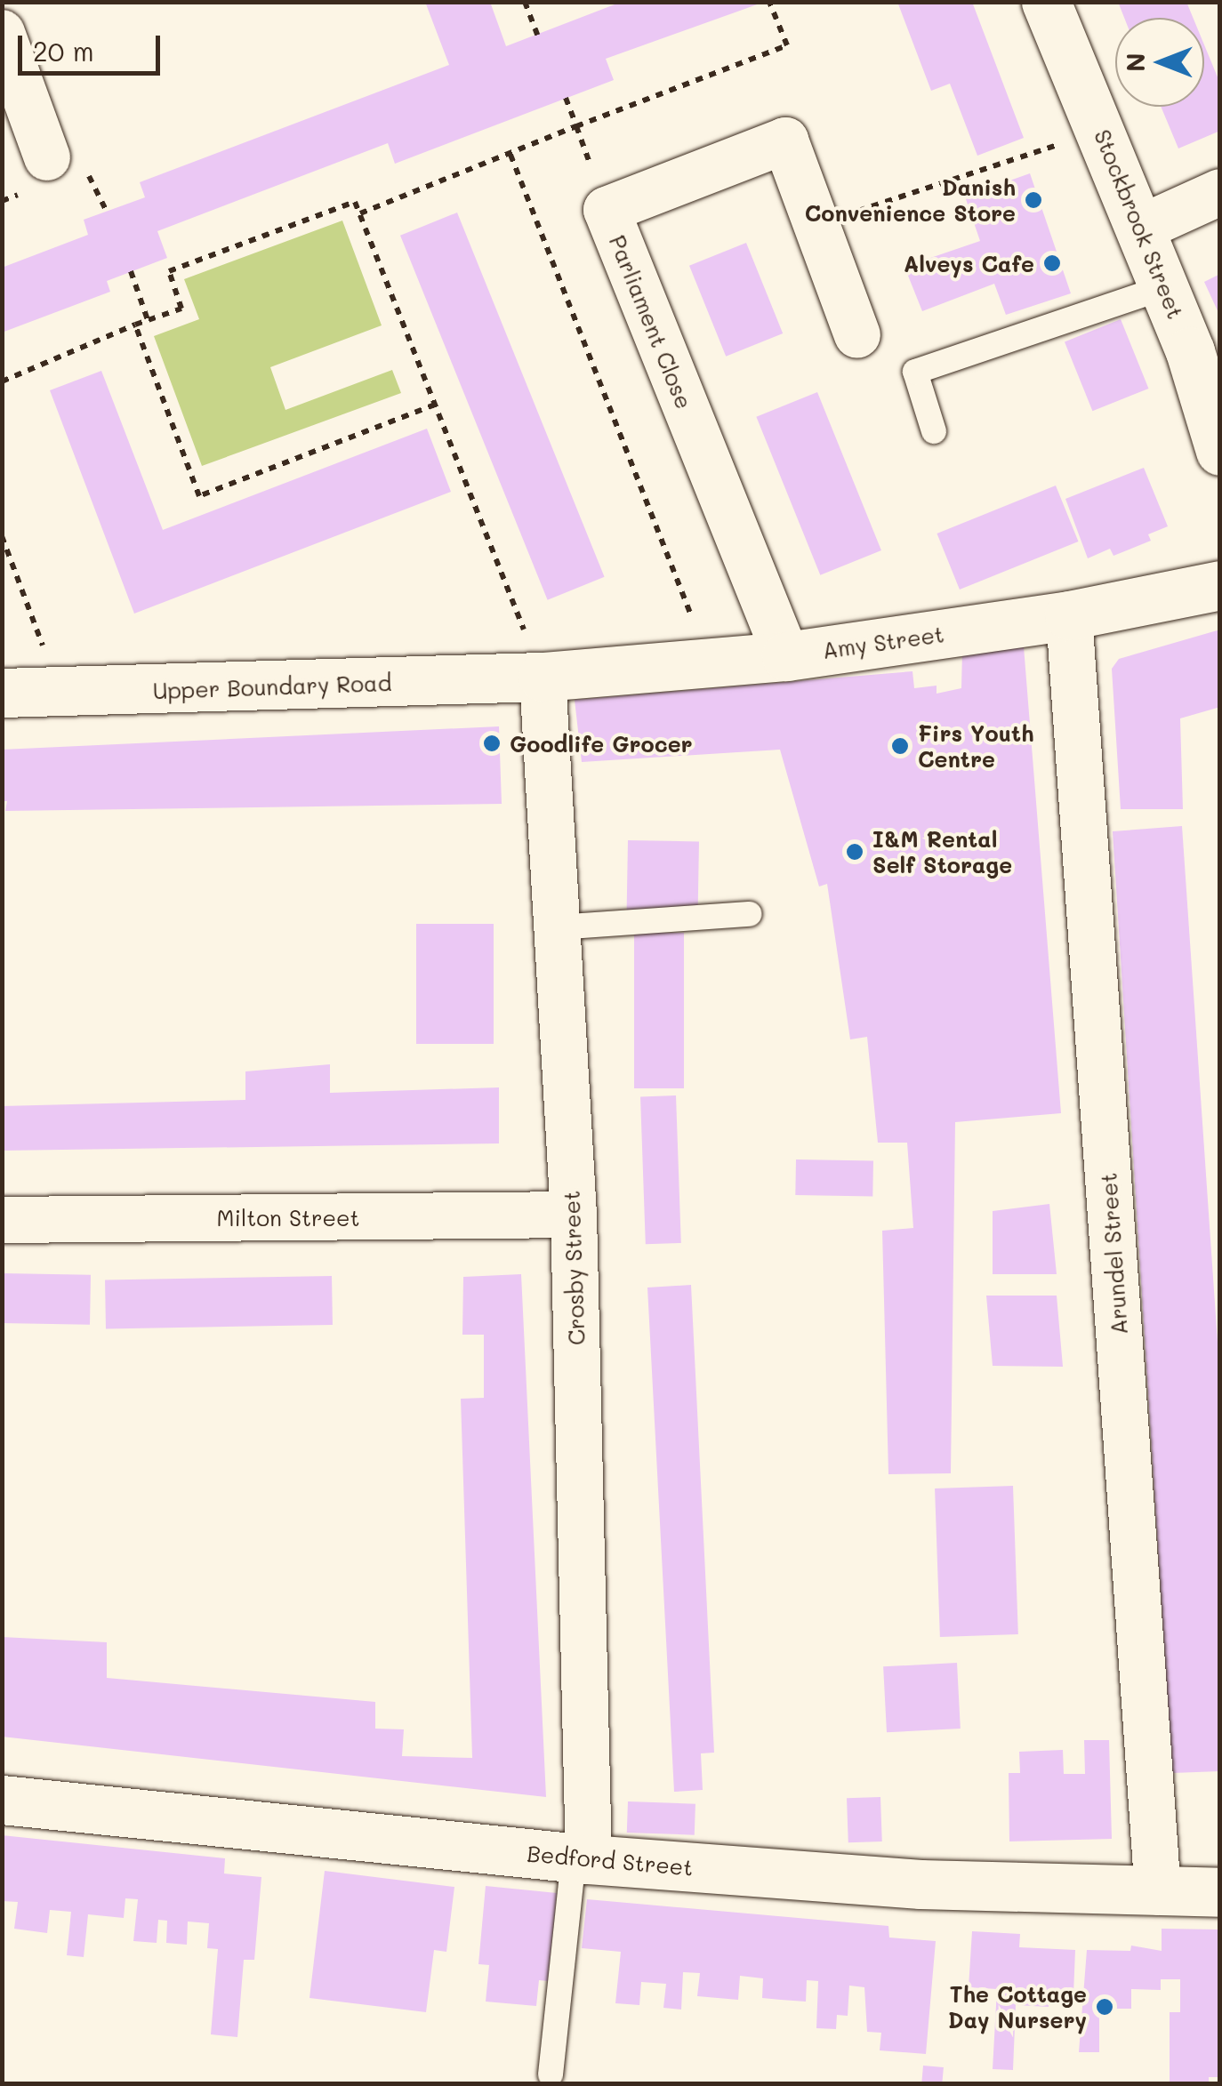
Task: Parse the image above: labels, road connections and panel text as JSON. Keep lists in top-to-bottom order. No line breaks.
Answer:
{"streets":{"street":["Stockbrook Street","Parliament Close","Amy Street","Upper Boundary Road","Milton Street","Arundel Street","Crosby Street","Bedford Street"]},"crossings":[["Parliament Close","Amy Street"],["Amy Street","Upper Boundary Road"],["Amy Street","Arundel Street"],["Amy Street","Crosby Street"],["Upper Boundary Road","Crosby Street"],["Milton Street","Crosby Street"],["Arundel Street","Bedford Street"],["Crosby Street","Bedford Street"]],"places":["Danish Convenience Store","Alveys Cafe","Goodlife Grocer","Firs Youth Centre","I&M Rental Self Storage","The Cottage Day Nursery"],"scale_bar":"20 m","north":"left"}
